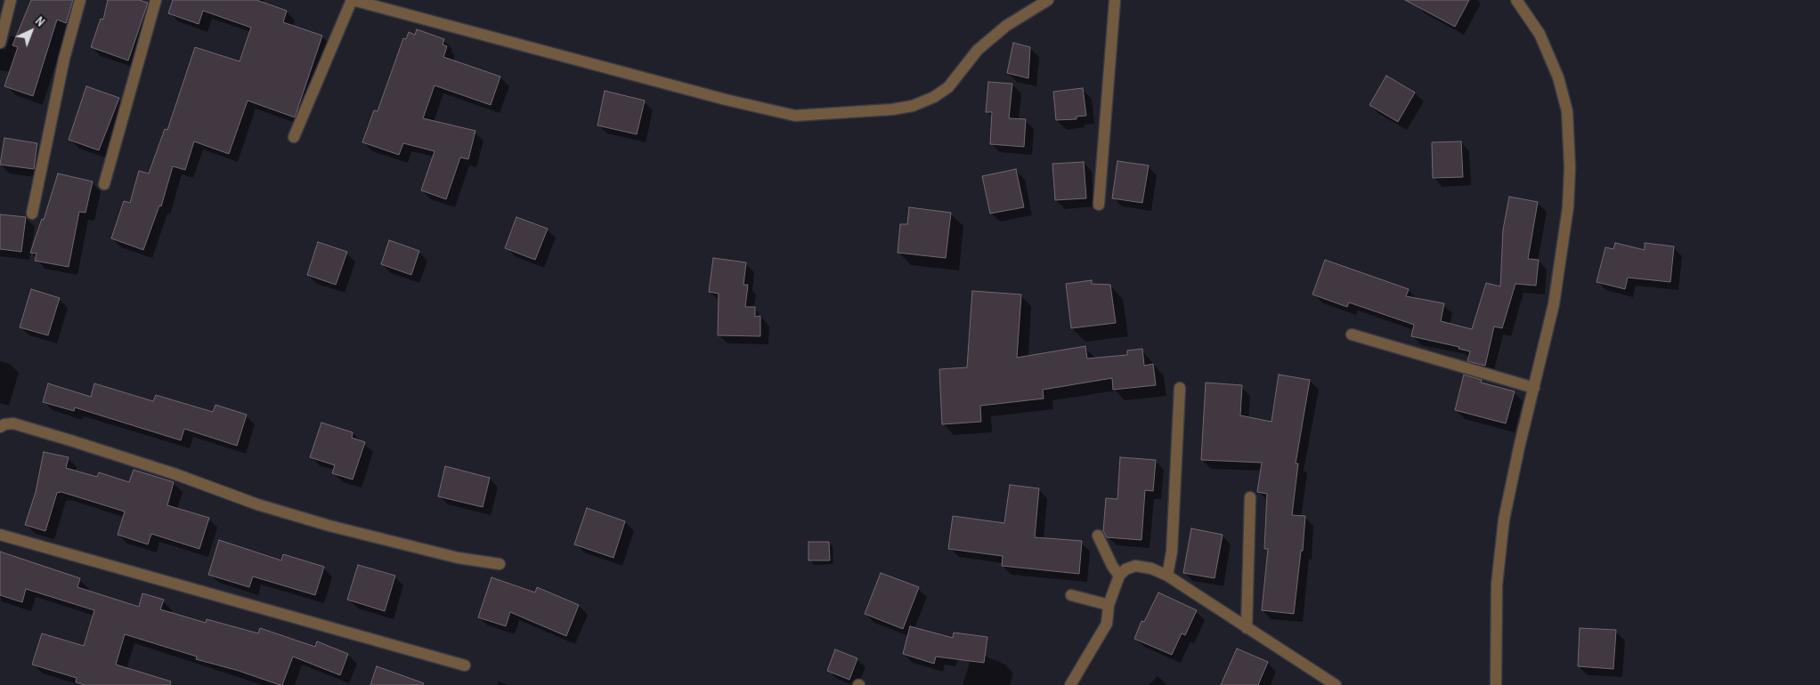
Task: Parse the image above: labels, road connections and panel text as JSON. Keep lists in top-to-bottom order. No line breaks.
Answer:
{"north":"top right"}
